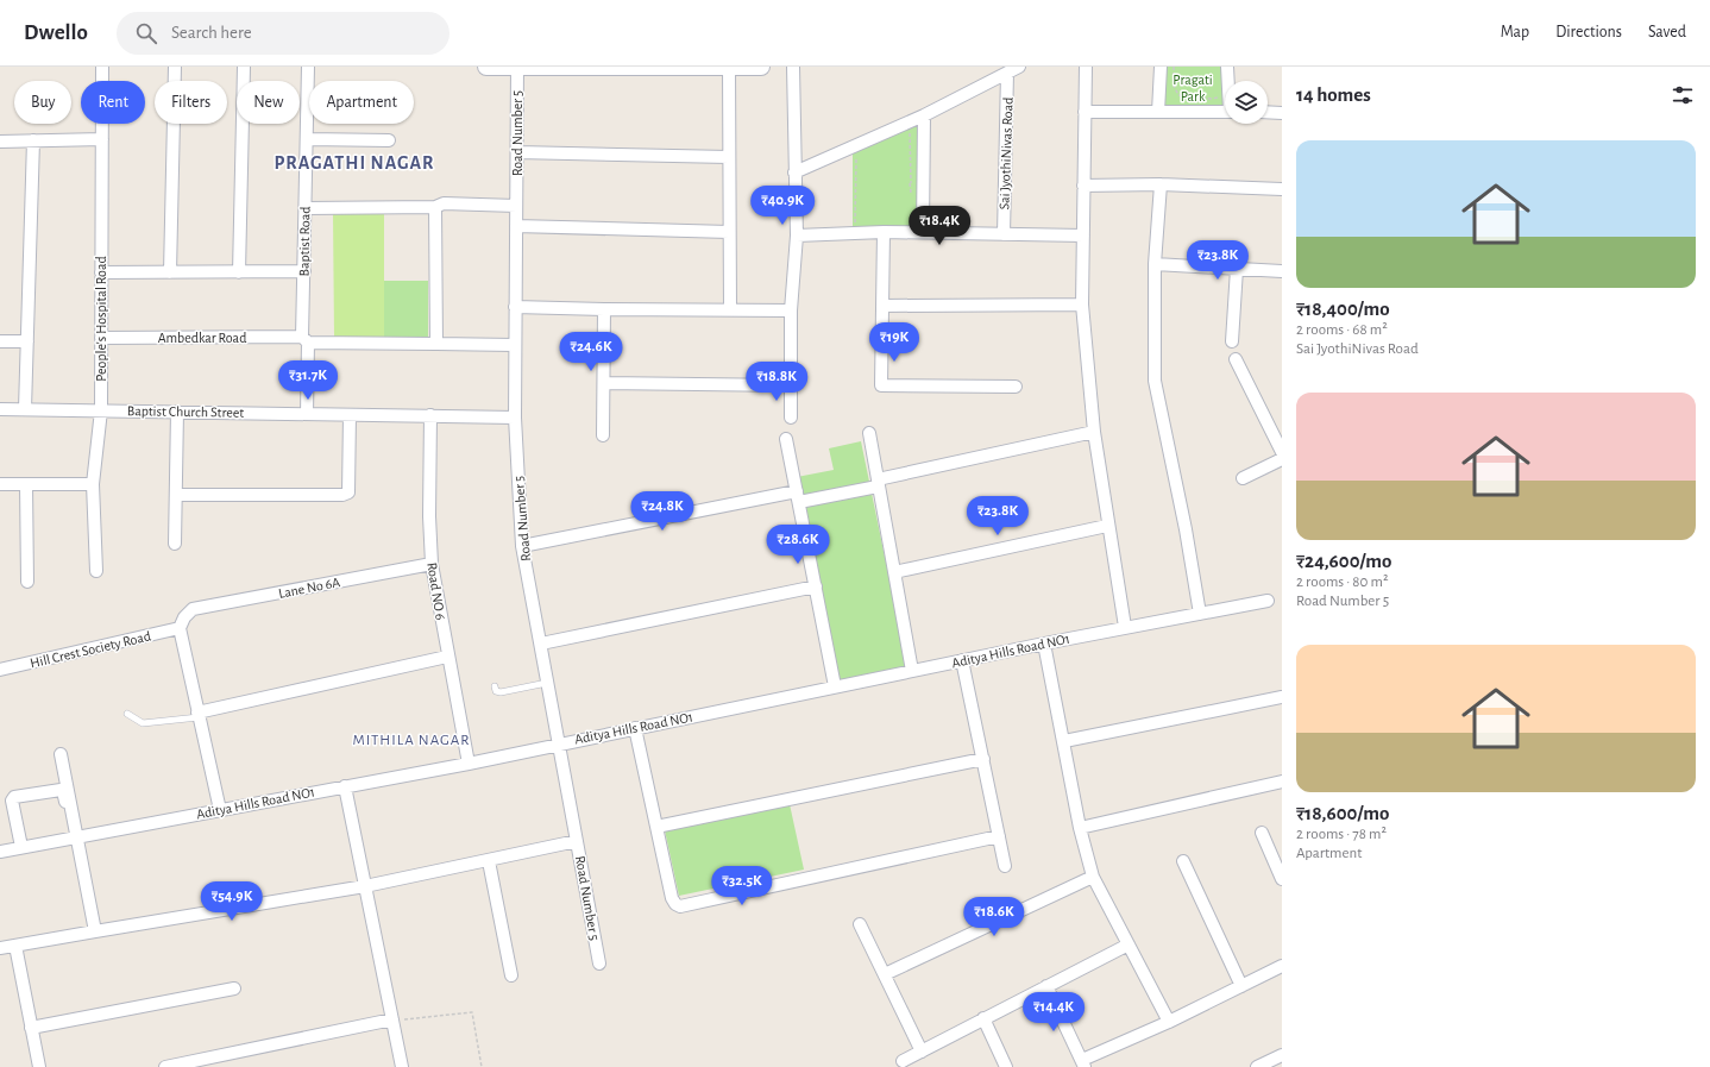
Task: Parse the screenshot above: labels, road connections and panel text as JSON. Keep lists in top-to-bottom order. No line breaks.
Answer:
{"streets":{"street":["Road Number 5","Sai JyothiNivas Road","Baptist Road","People's Hospital Road","Ambedkar Road","Baptist Church Street","Lane No 6A","Road NO 6","Hill Crest Society Road","Aditya Hills Road NO1"]},"crossings":[["Road Number 5","Ambedkar Road"],["Road Number 5","Baptist Church Street"],["Road Number 5","Aditya Hills Road NO1"],["Baptist Road","Ambedkar Road"],["Baptist Road","Baptist Church Street"],["People's Hospital Road","Ambedkar Road"],["People's Hospital Road","Baptist Church Street"],["Baptist Church Street","Road NO 6"],["Lane No 6A","Road NO 6"],["Lane No 6A","Hill Crest Society Road"],["Road NO 6","Aditya Hills Road NO1"]],"districts":["PRAGATHI NAGAR","MITHILA NAGAR"],"parks":["Pragati Park"],"page":{"header":"Dwello","search":"Search here","nav":["Map","Directions","Saved"],"heading":"14 homes","chip":["Buy","Rent","Filters","New","Apartment"],"list":[{"name":"₹18,400/mo","note":"2 rooms · 68 m² · Sai JyothiNivas Road"},{"name":"₹24,600/mo","note":"2 rooms · 80 m² · Road Number 5"},{"name":"₹18,600/mo","note":"2 rooms · 78 m² · Apartment"}],"price":["₹40.9K","₹18.4K","₹23.8K","₹19K","₹24.6K","₹31.7K","₹18.8K","₹24.8K","₹23.8K","₹28.6K","₹32.5K","₹54.9K","₹18.6K","₹14.4K"]}}
